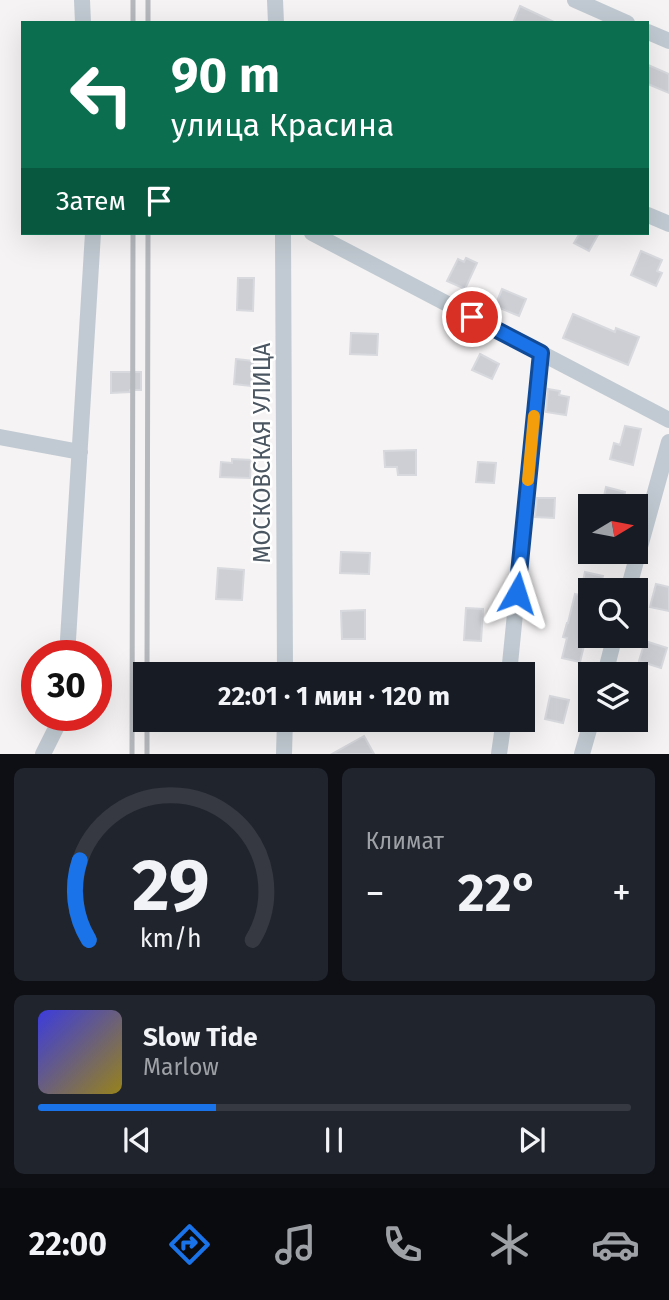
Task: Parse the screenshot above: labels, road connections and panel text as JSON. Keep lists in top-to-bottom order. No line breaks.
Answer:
{"streets":{"street":["МОСКОВСКАЯ УЛИЦА"]},"north":"right","page":{"turn":["90 m","улица Красина"],"then":"Затем","limit":"30","trip":"22:01 · 1 мин · 120 m","tile":"Климат","heat":["−","22°","+"],"song":["Slow Tide","Marlow"],"tabs":"22:00","gauge":["29","km/h"]}}
